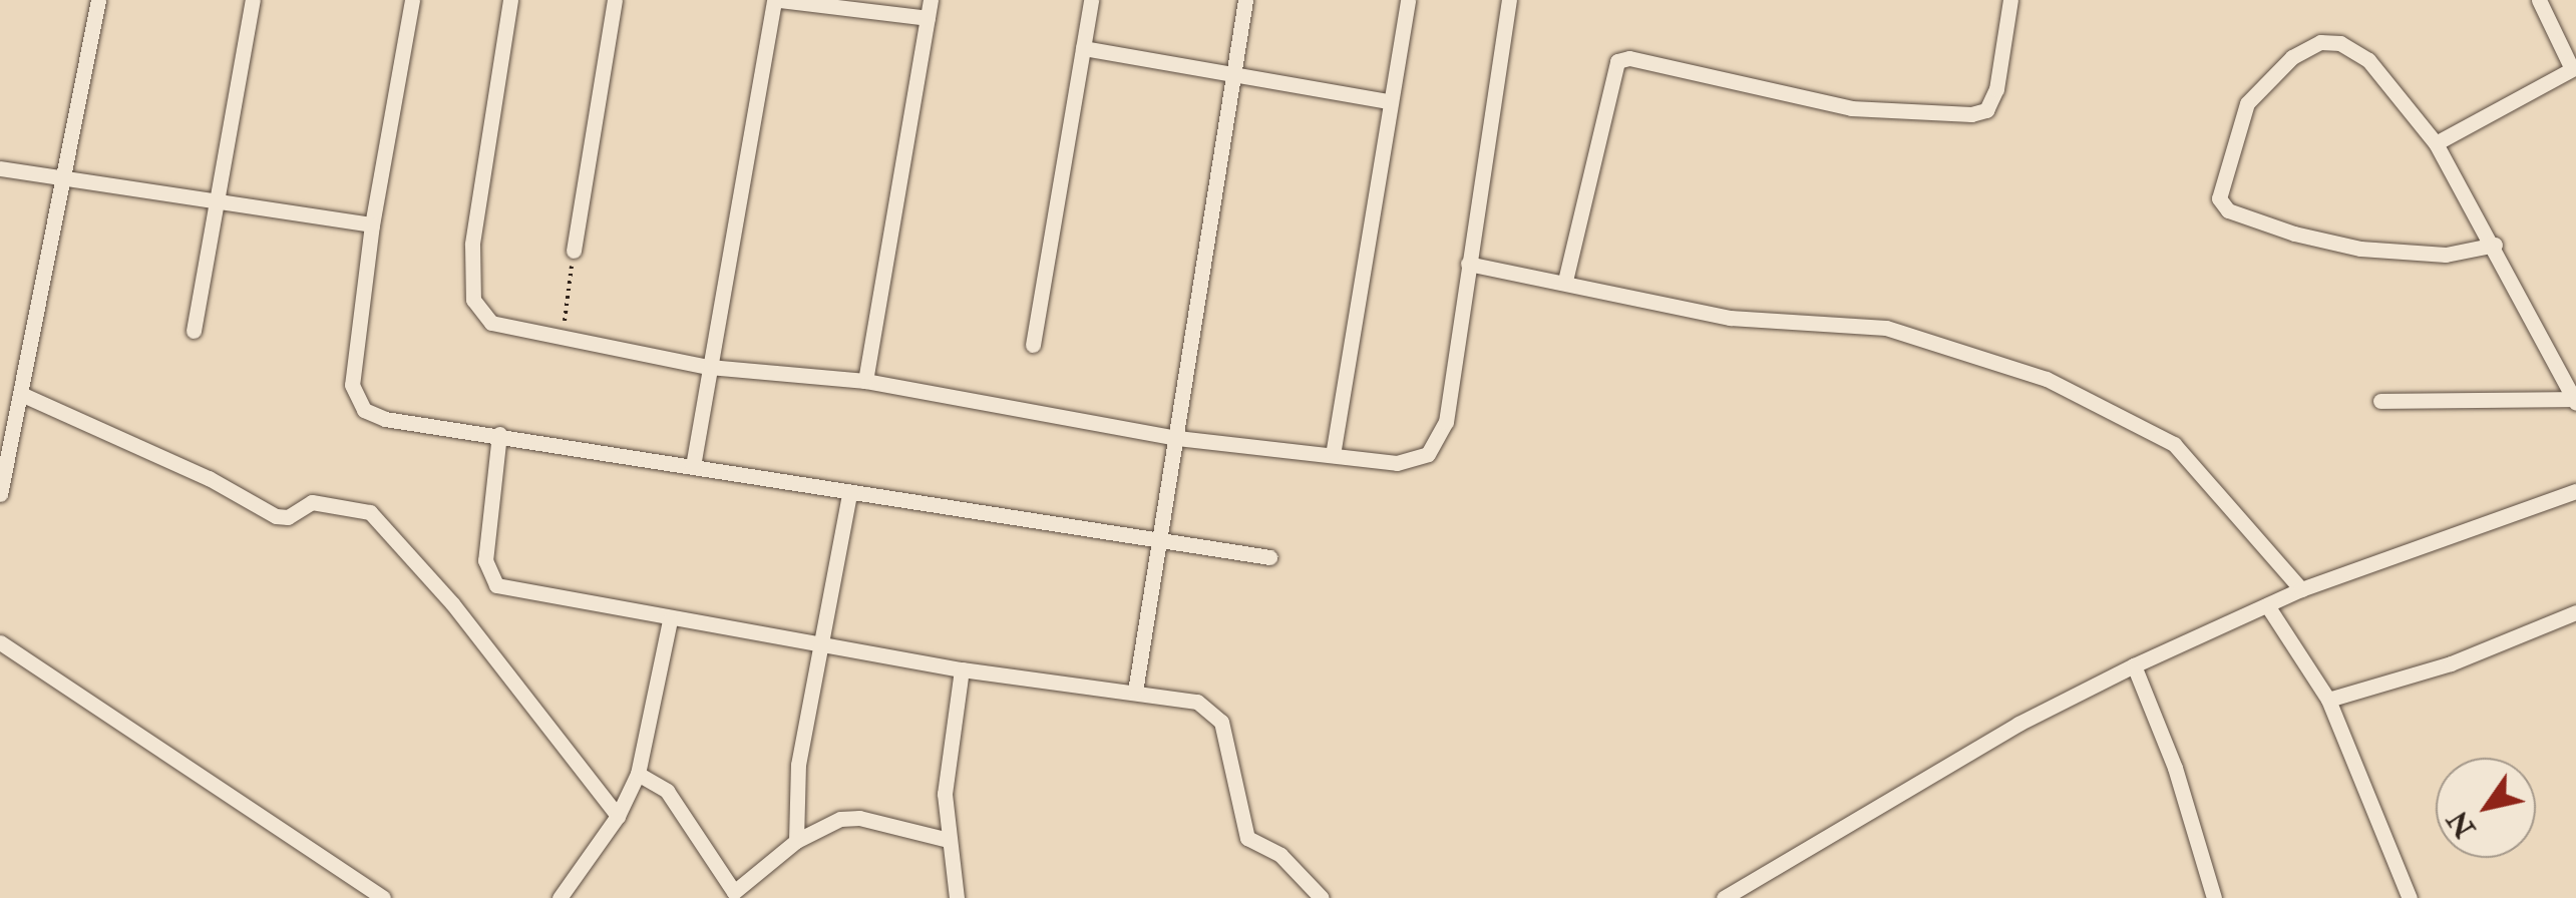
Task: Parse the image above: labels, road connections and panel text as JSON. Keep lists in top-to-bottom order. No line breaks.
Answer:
{"north":"bottom left"}
